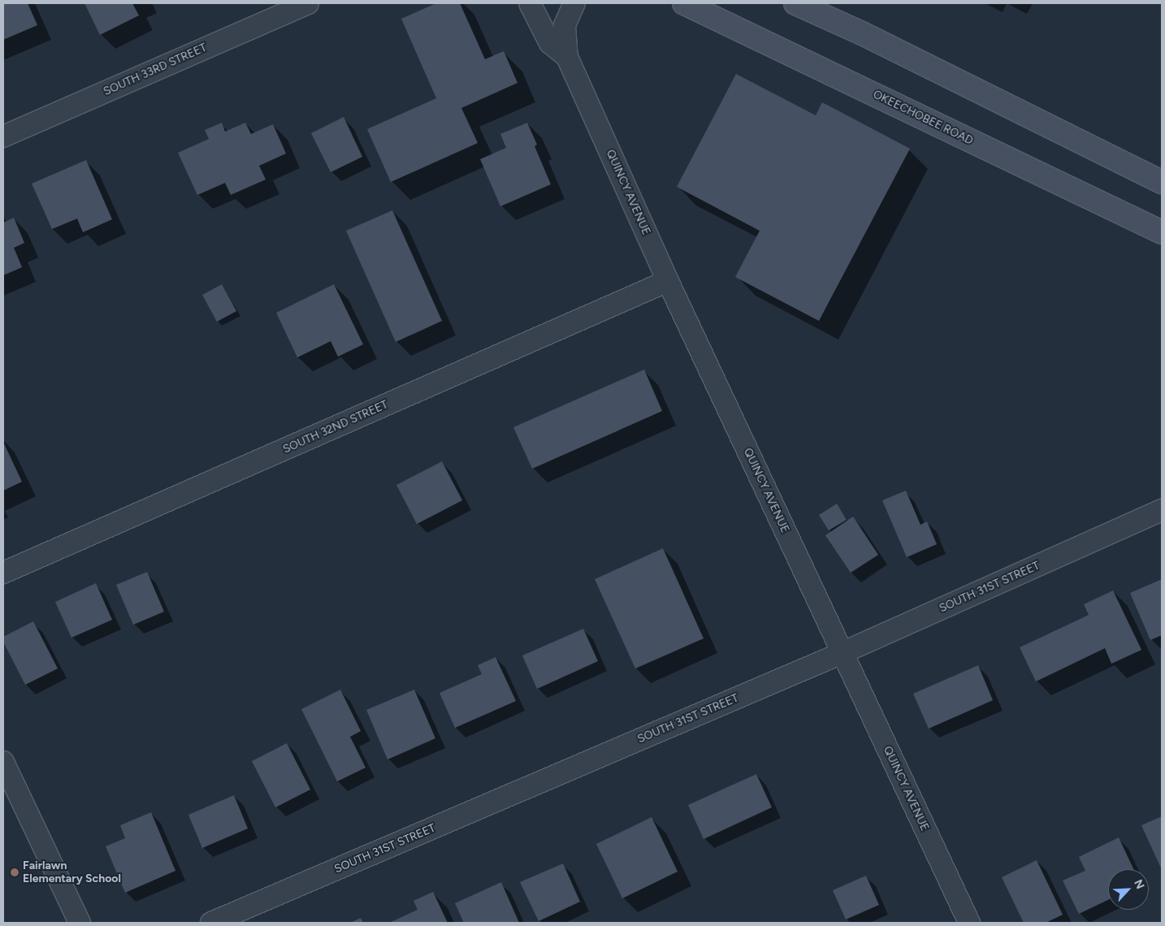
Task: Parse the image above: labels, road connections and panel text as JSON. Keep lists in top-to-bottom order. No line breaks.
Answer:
{"streets":{"main road":["OKEECHOBEE ROAD"],"street":["SOUTH 33RD STREET","QUINCY AVENUE","SOUTH 32ND STREET","SOUTH 31ST STREET"]},"crossings":[["QUINCY AVENUE","SOUTH 32ND STREET"],["QUINCY AVENUE","SOUTH 31ST STREET"]],"places":["Fairlawn Elementary School"],"north":"top right"}
